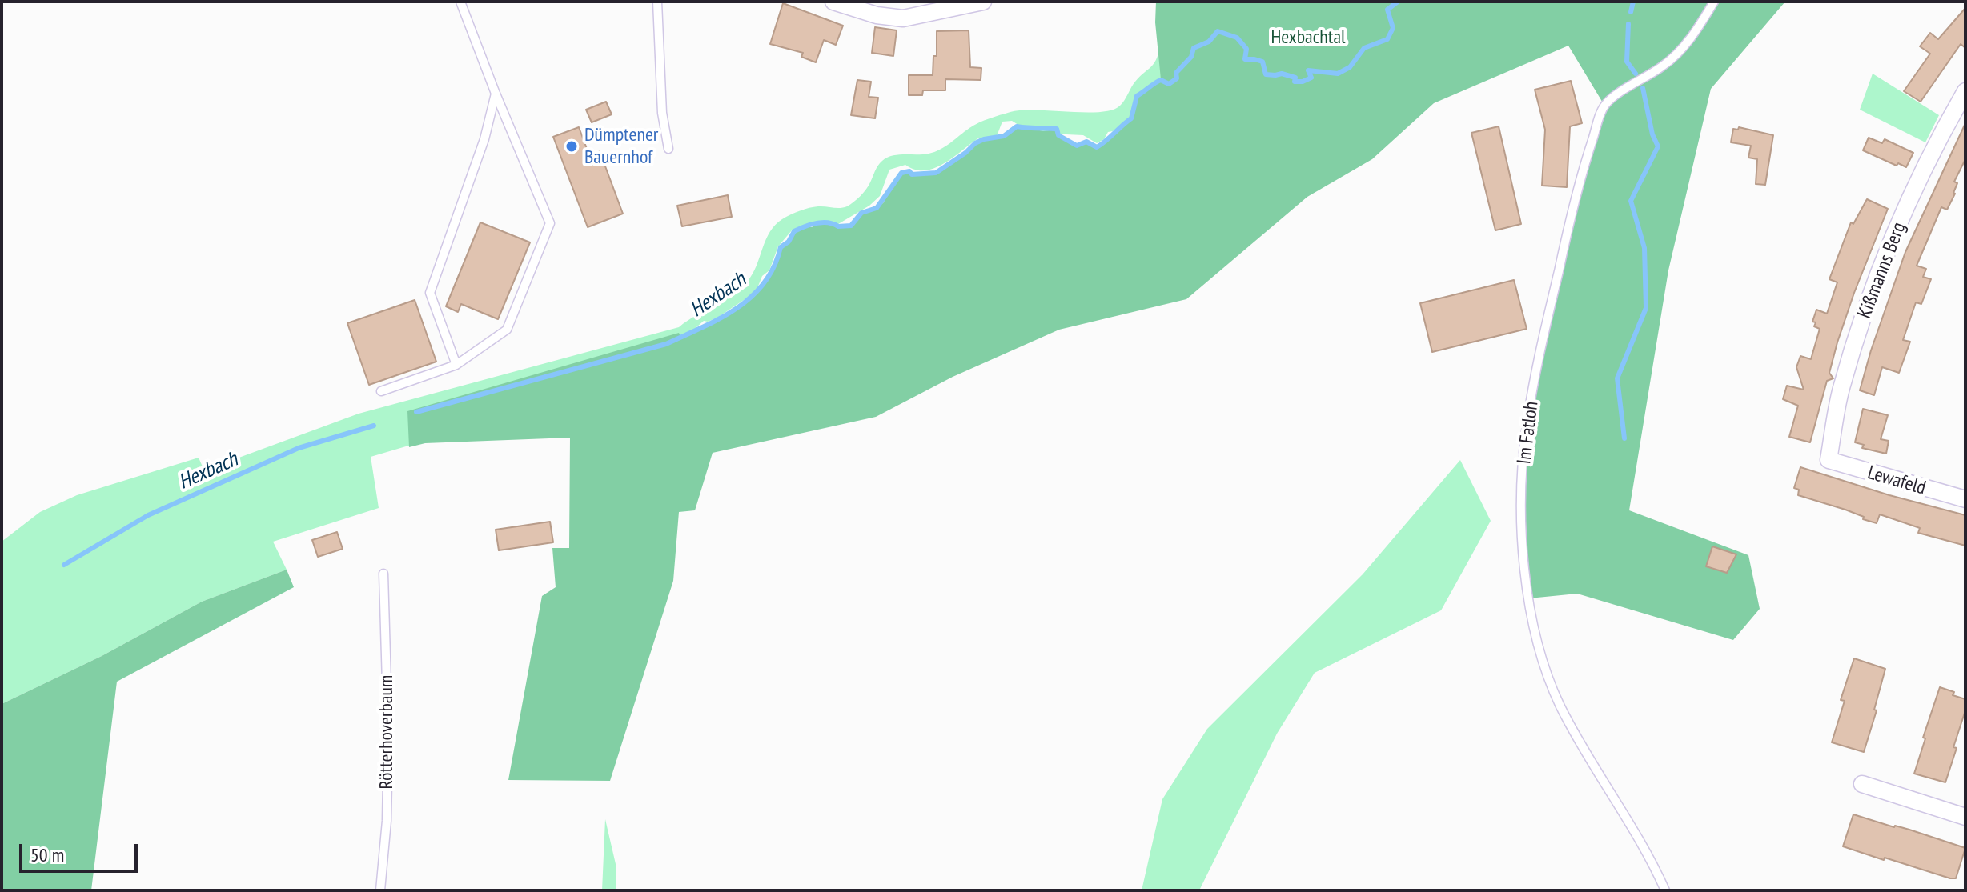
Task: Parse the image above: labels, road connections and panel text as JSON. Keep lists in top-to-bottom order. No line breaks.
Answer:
{"streets":{"street":["Kißmanns Berg","Lewafeld"],"lane":["Im Fatloh","Rötterhoverbaum"]},"crossings":[["Kißmanns Berg","Lewafeld"]],"water":["Hexbach"],"parks":["Hexbachtal"],"places":["Dümptener Bauernhof"],"scale_bar":"50 m"}
